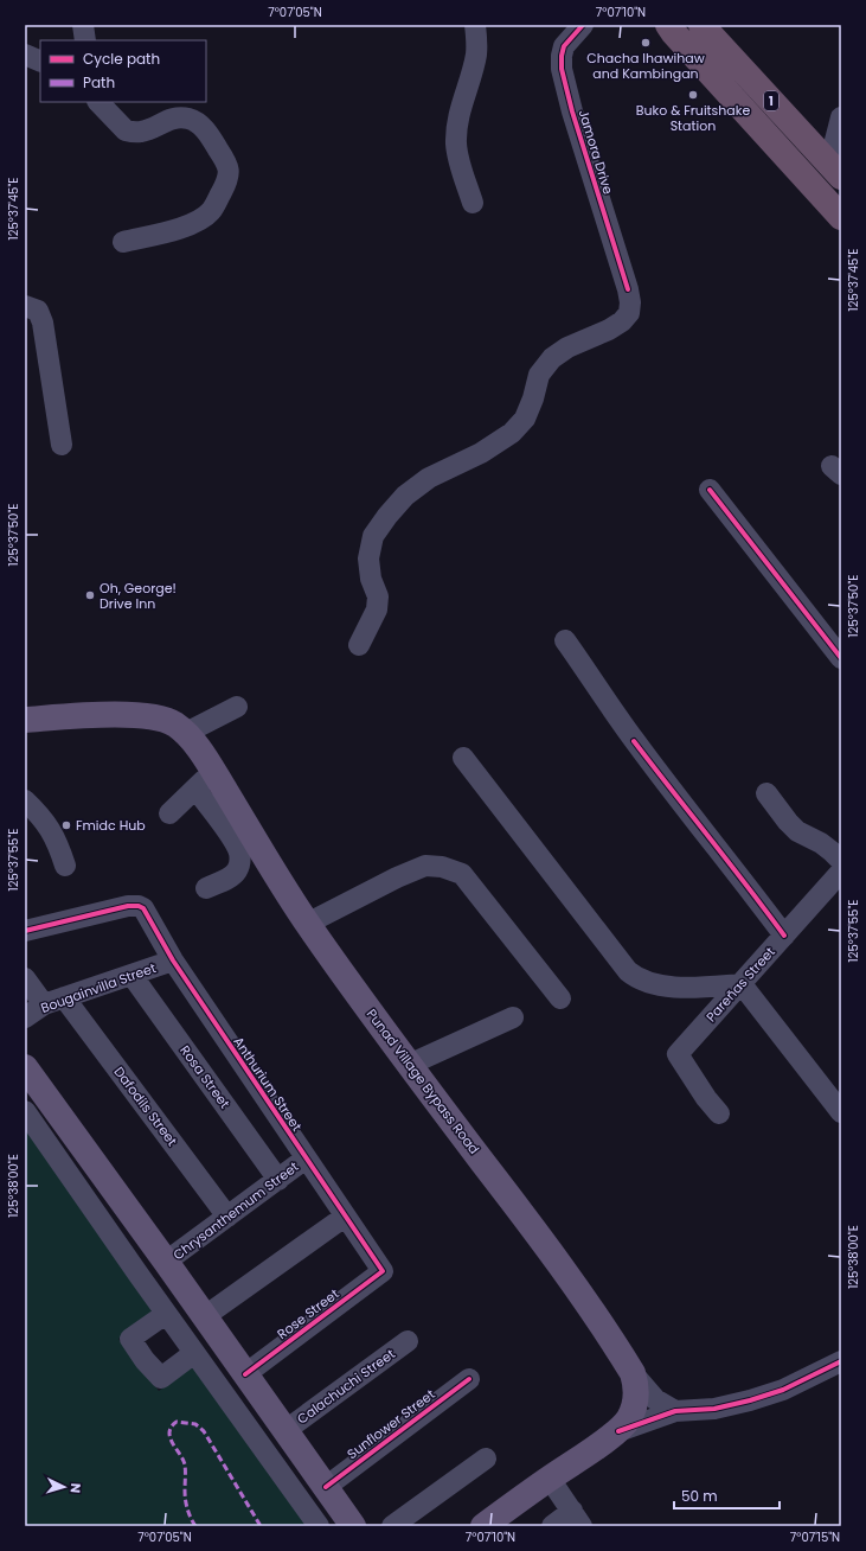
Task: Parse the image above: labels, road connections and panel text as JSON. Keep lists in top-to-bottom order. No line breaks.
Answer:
{"streets":{"highway":["1"],"main road":["Punad Village Bypass Road"],"street":["Jamora Drive","Pareñas Street","Bougainvilla Street","Rosa Street","Anthurium Street","Dafodils Street","Chrysanthemum Street","Rose Street","Calachuchi Street","Sunflower Street"]},"crossings":[["Bougainvilla Street","Rosa Street"],["Bougainvilla Street","Anthurium Street"],["Bougainvilla Street","Dafodils Street"],["Rosa Street","Chrysanthemum Street"],["Anthurium Street","Chrysanthemum Street"],["Anthurium Street","Rose Street"],["Dafodils Street","Chrysanthemum Street"]],"places":["Chacha Ihawihaw and Kambingan","Buko & Fruitshake Station","Oh, George! Drive Inn","Fmidc Hub"],"legend":["Cycle path","Path"],"scale_bar":"50 m","north":"right","coordinates":["7°07'05\"N","7°07'10\"N","125°37'45\"E","125°37'50\"E","125°37'55\"E","125°38'00\"E","7°07'15\"N"]}
